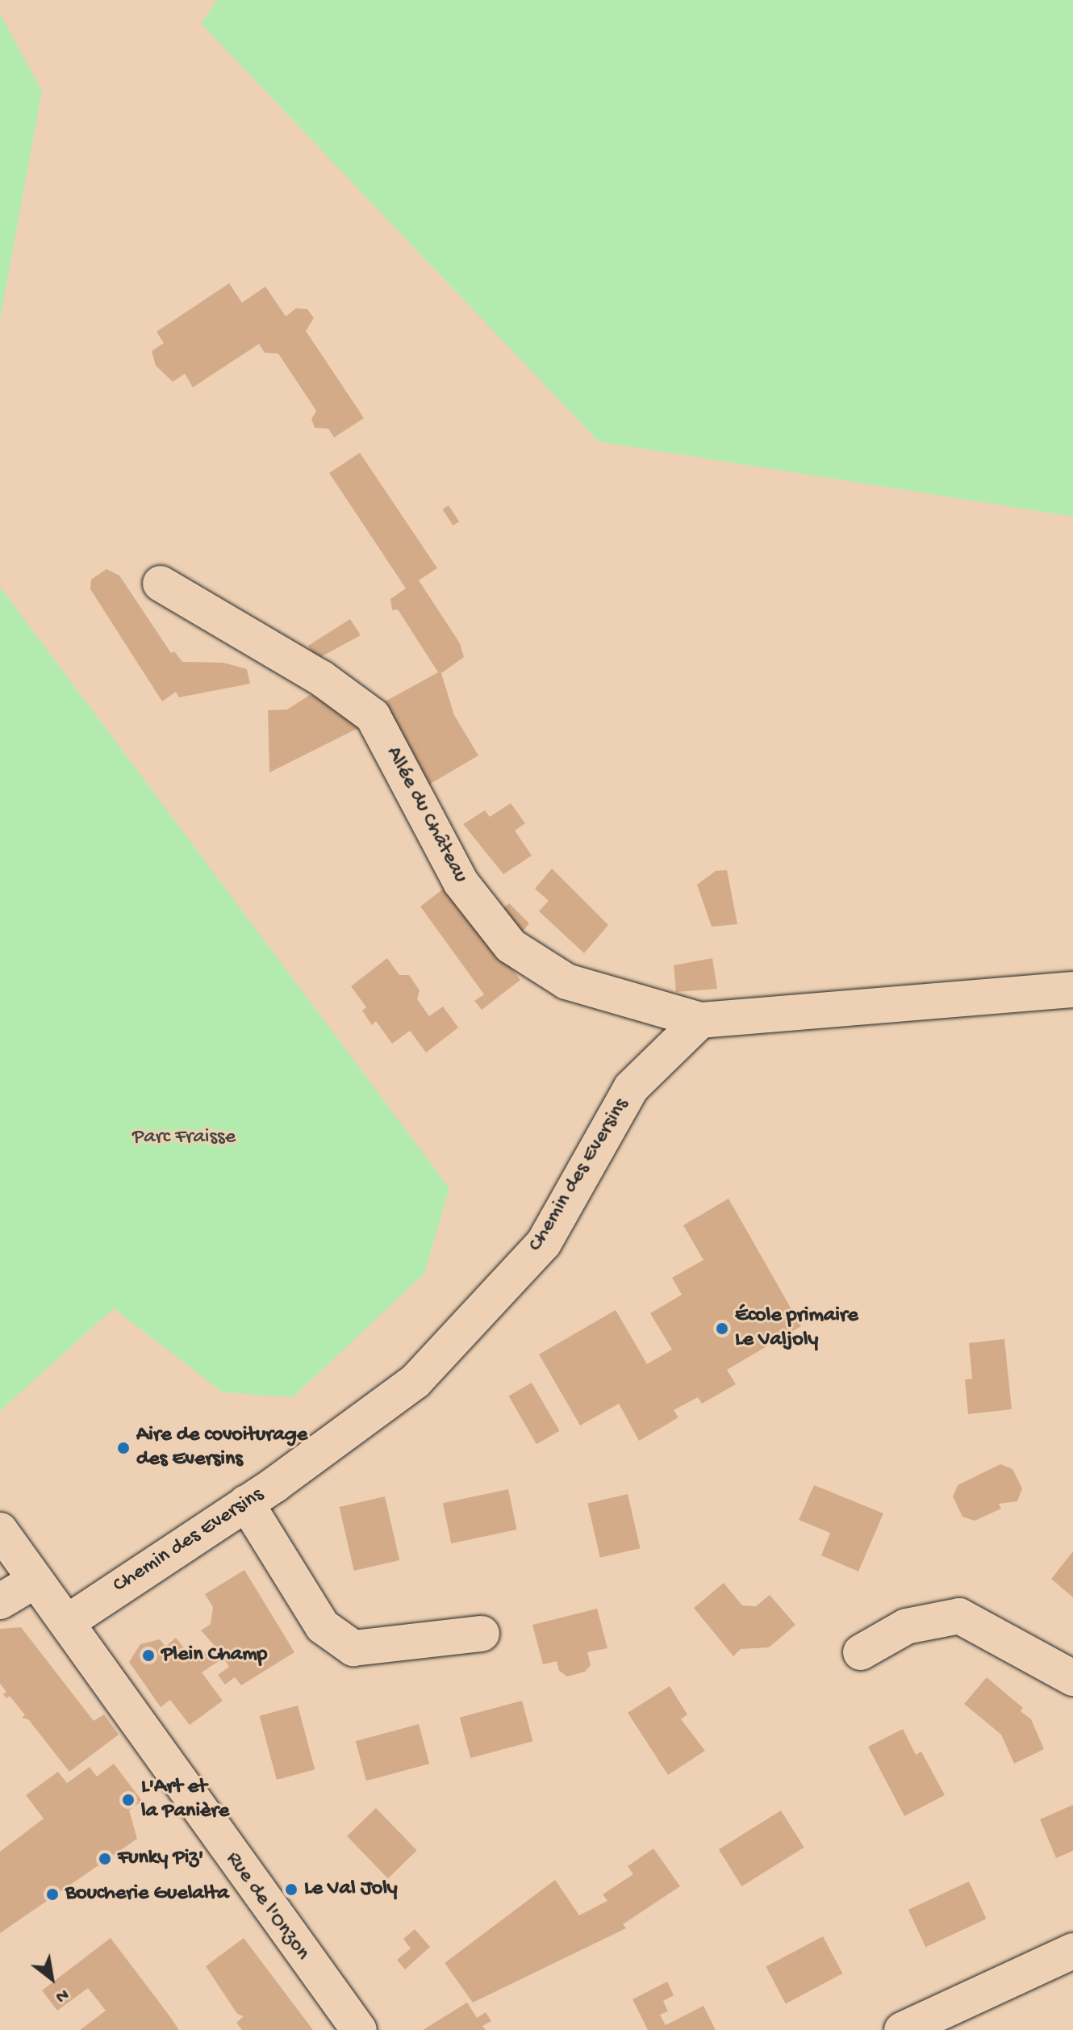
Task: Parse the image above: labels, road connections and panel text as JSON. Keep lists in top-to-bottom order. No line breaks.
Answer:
{"streets":{"street":["Allée du Château","Chemin des Eversins","Rue de l'Onzon"]},"crossings":[["Allée du Château","Chemin des Eversins"],["Chemin des Eversins","Rue de l'Onzon"]],"parks":["Parc Fraisse"],"places":["École primaire Le Valjoly","Aire de covoiturage des Eversins","Plein Champ","L'Art et la Panière","Funky Piz'","Le Val Joly","Boucherie Guelalta"],"north":"bottom right"}
